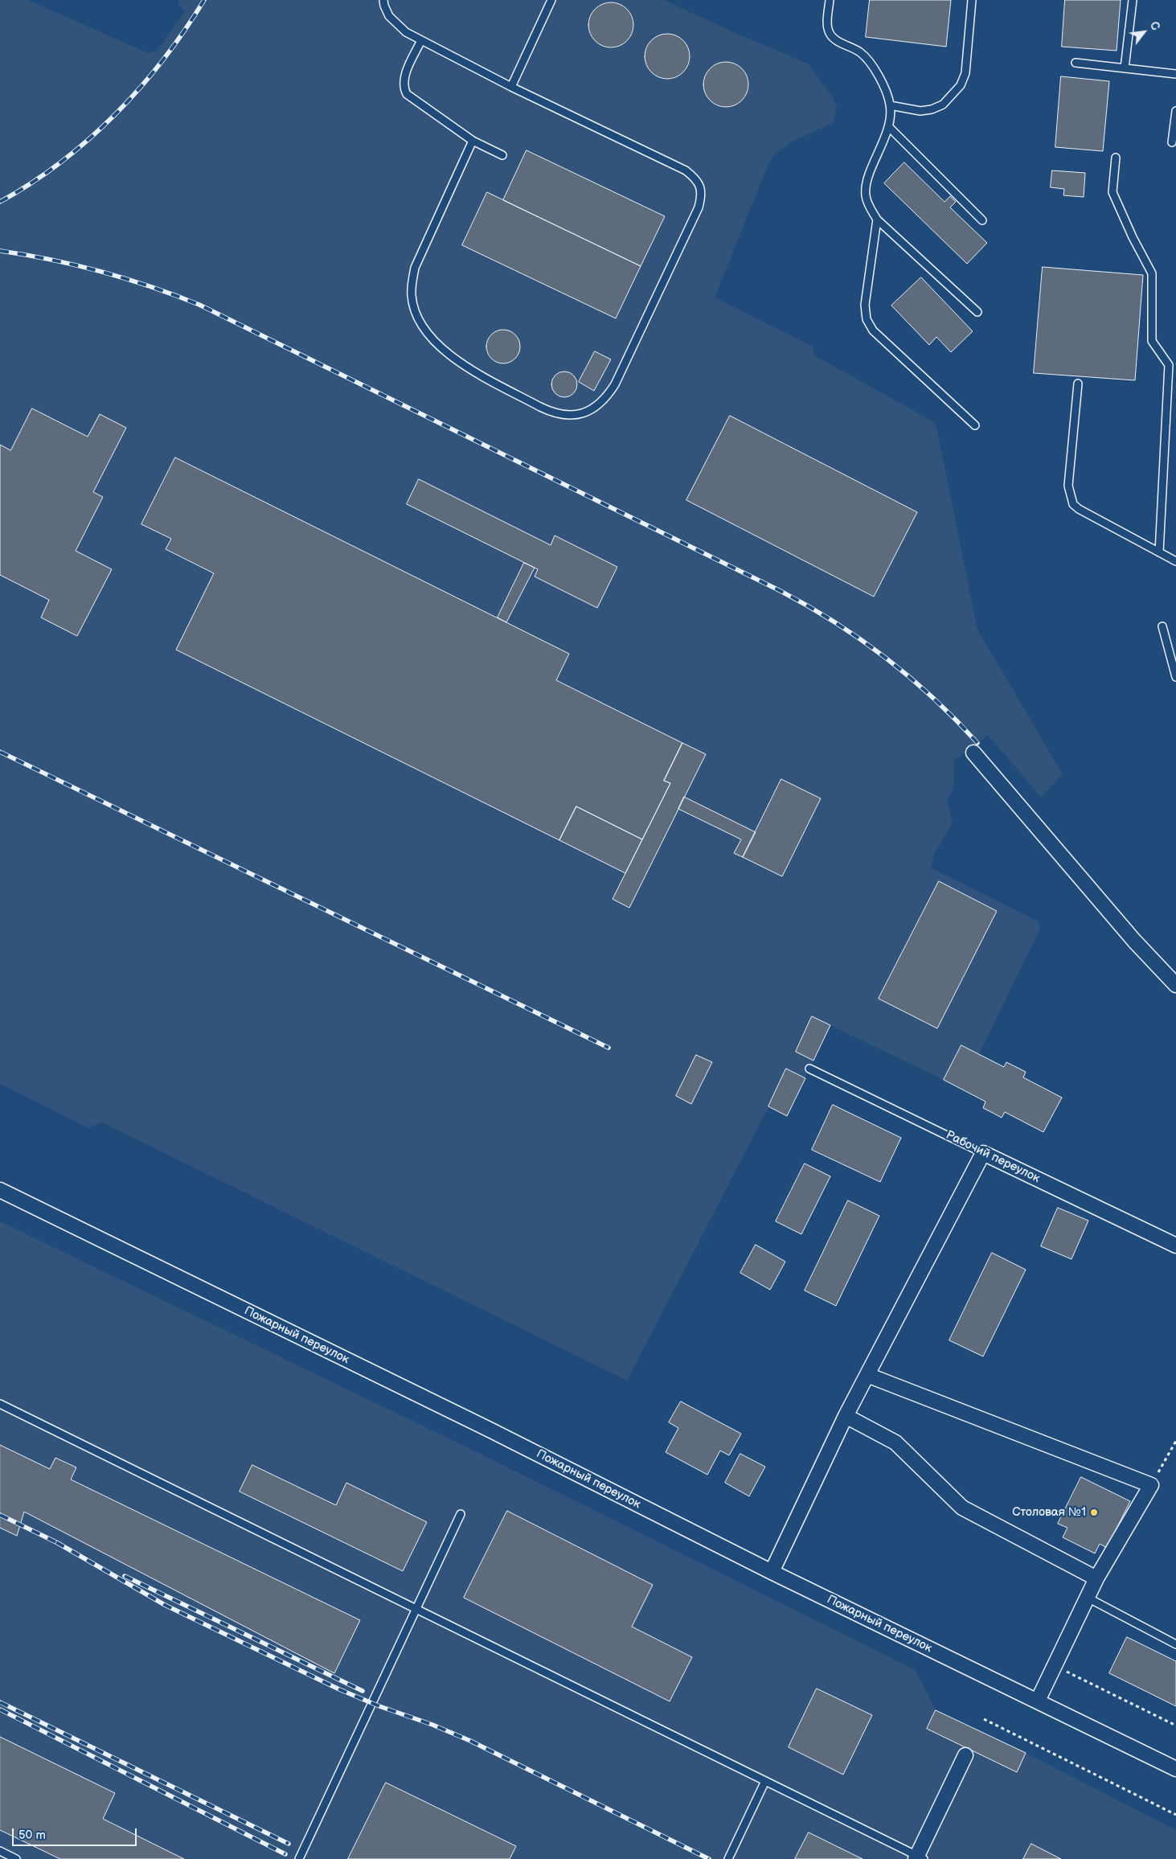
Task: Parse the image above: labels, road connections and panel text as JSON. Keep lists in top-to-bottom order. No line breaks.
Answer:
{"streets":{"street":["Рабочий переулок","Пожарный переулок"]},"places":["Столовая №1"],"scale_bar":"50 m","north":"top right"}
